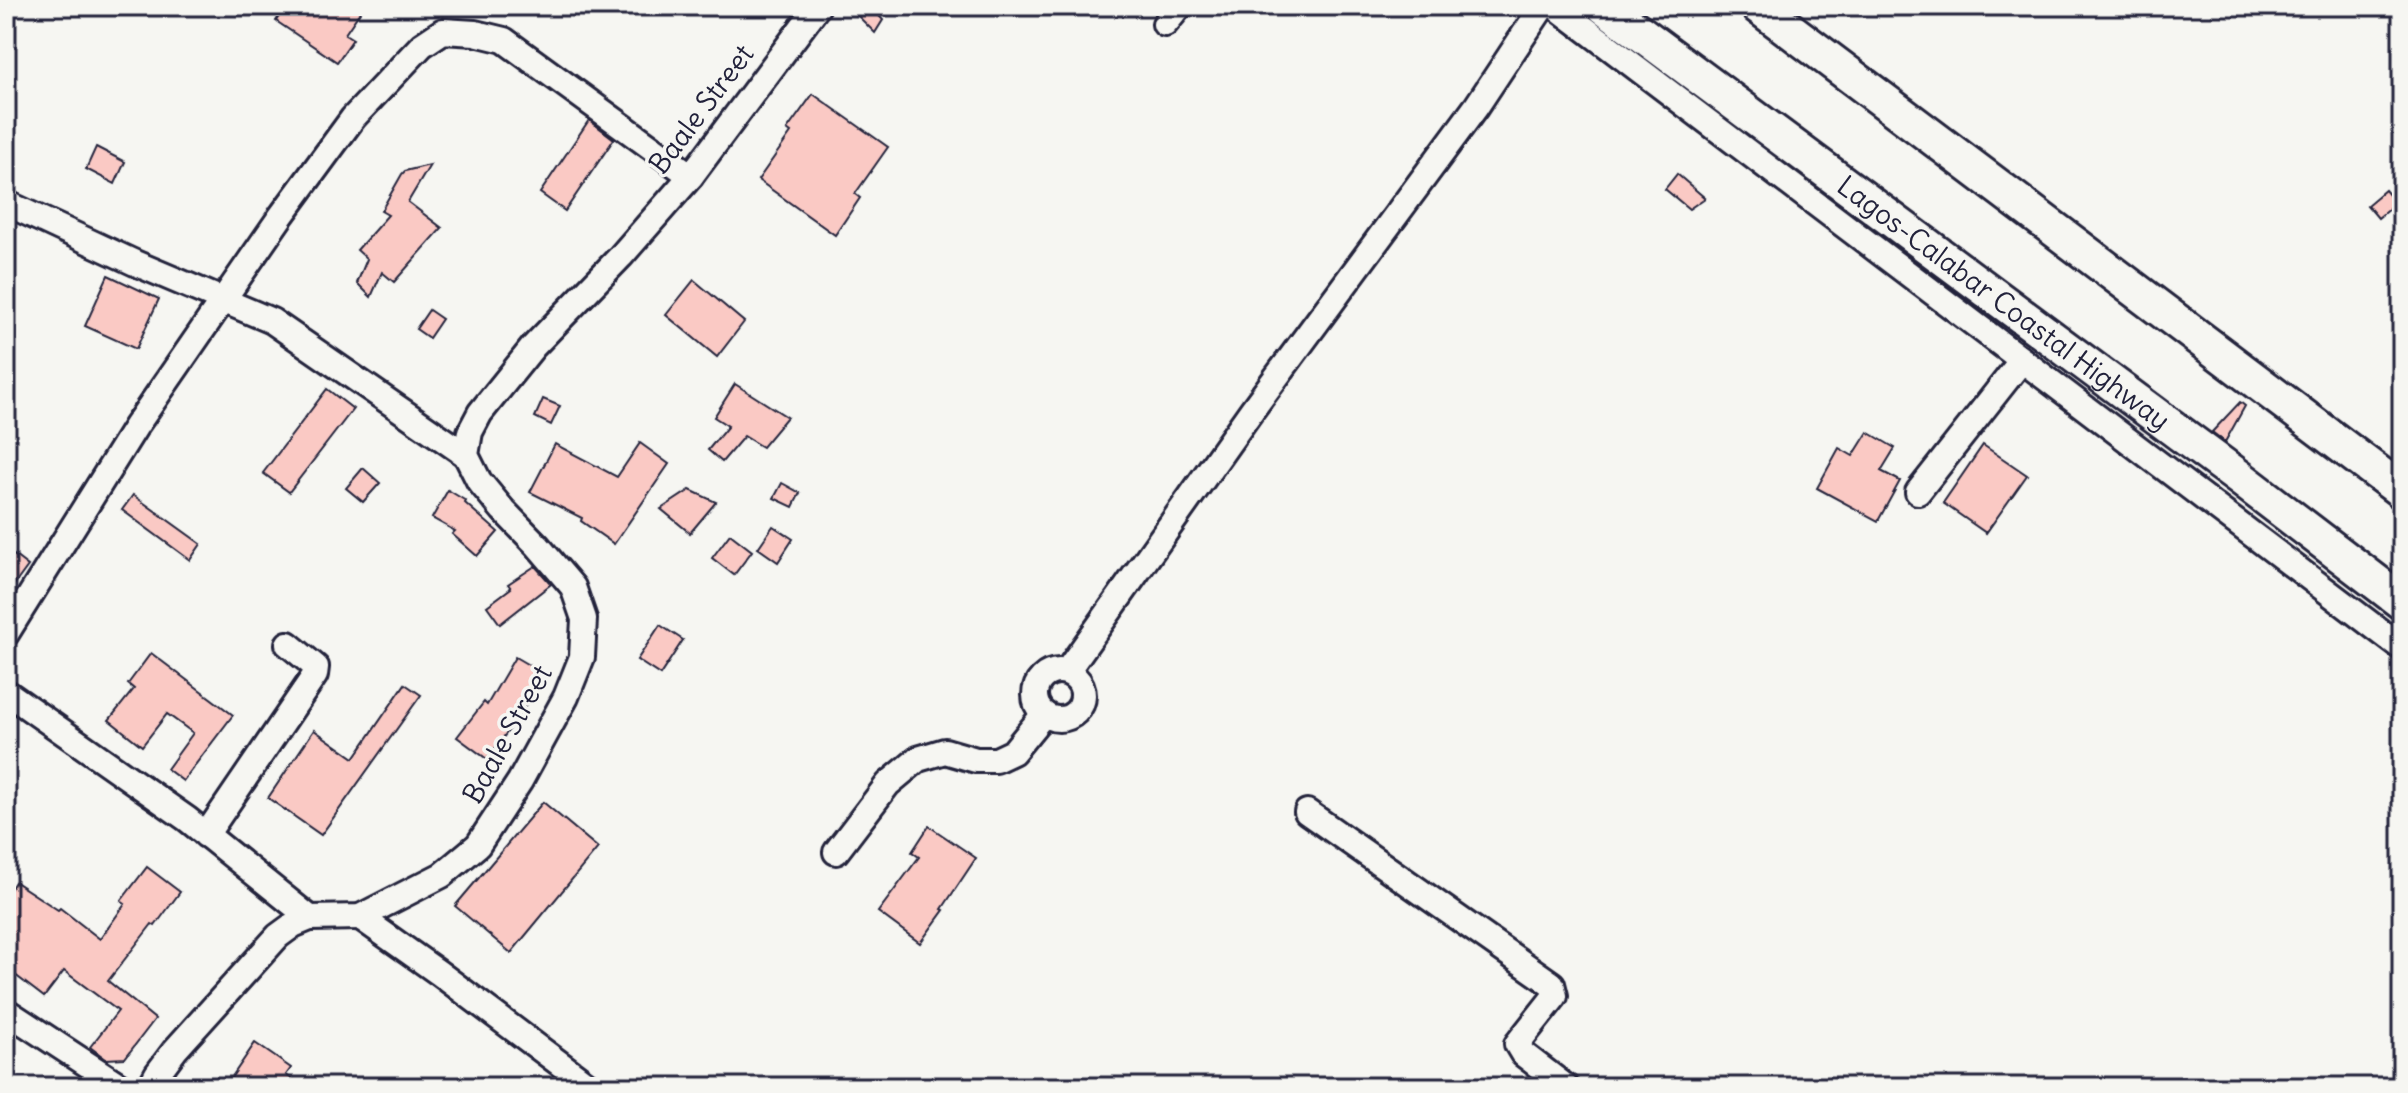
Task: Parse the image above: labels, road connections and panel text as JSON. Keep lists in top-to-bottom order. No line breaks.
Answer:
{"streets":{"highway":["Lagos-Calabar Coastal Highway"],"street":["Baale Street"]}}
